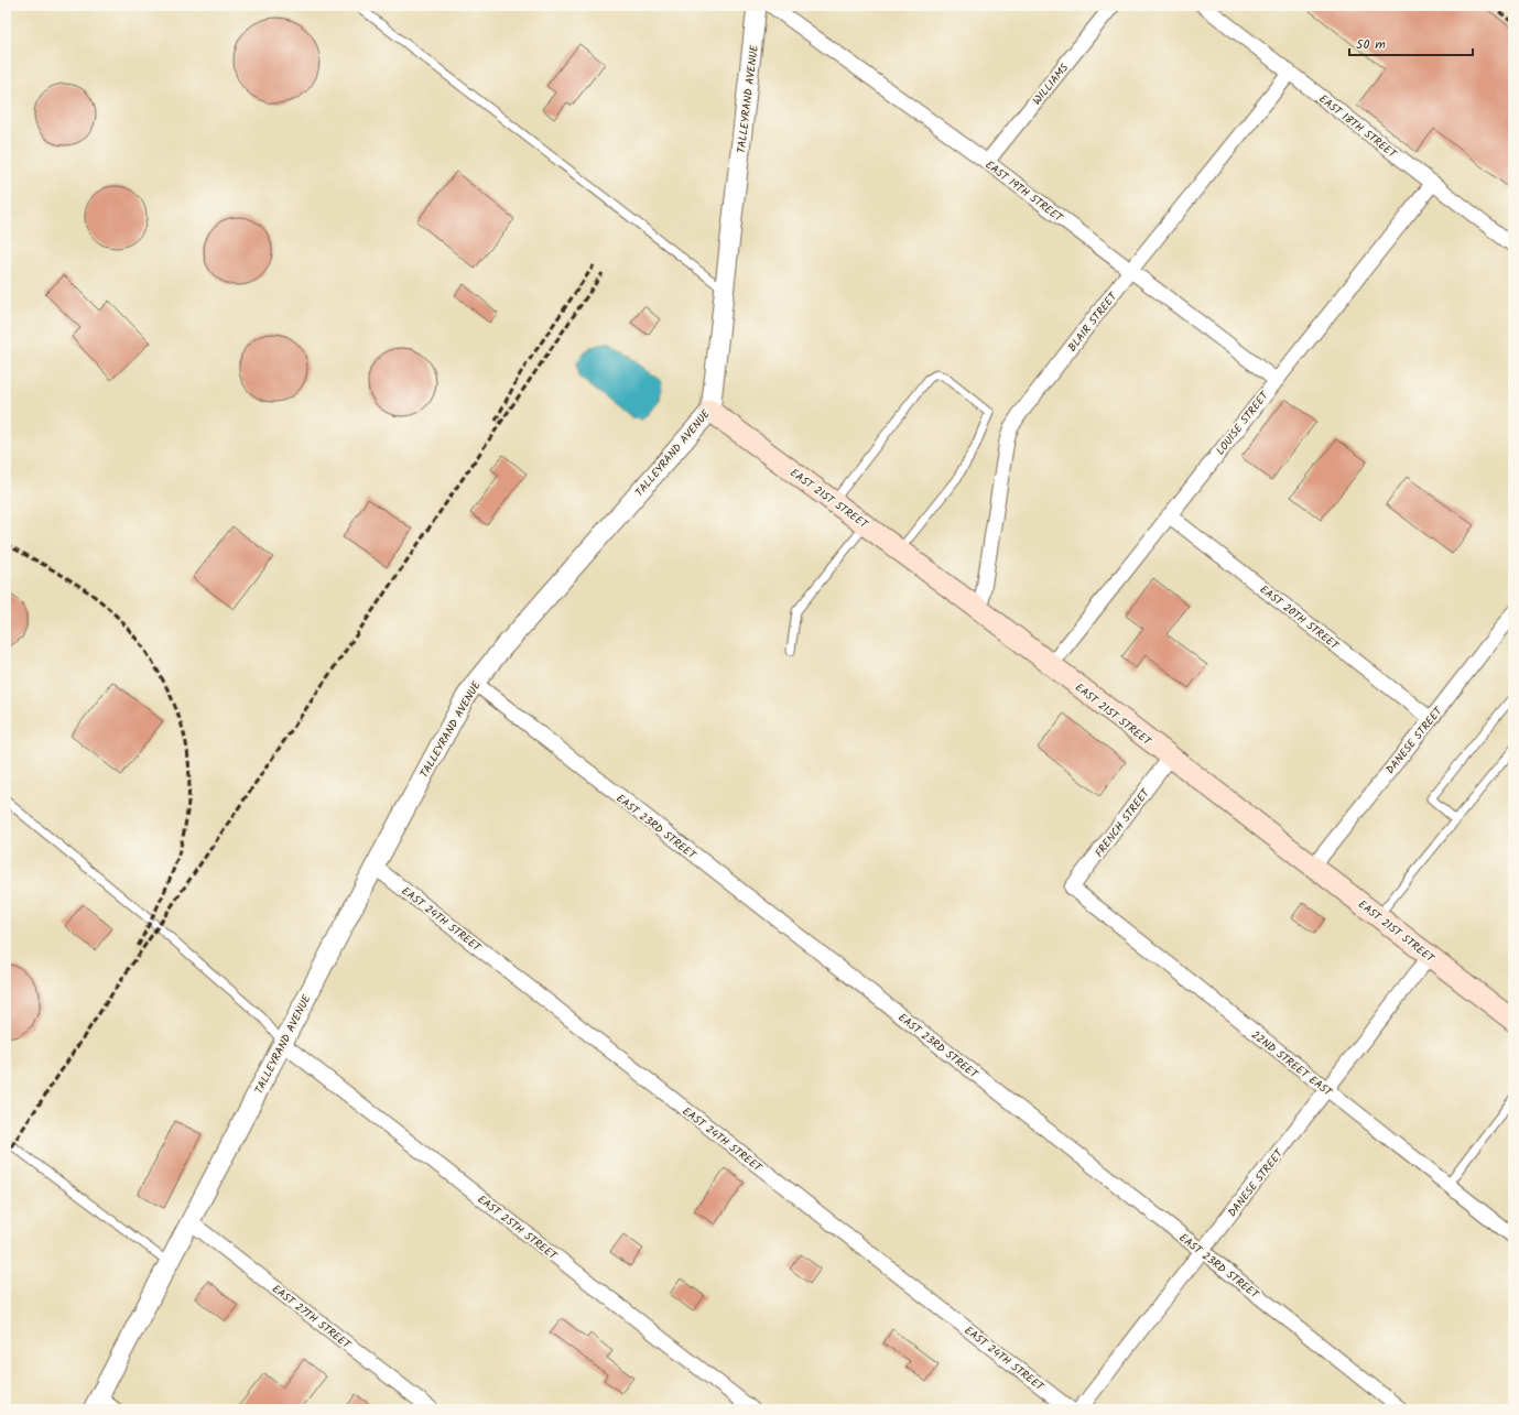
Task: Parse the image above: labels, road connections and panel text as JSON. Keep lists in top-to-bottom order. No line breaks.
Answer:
{"streets":{"main road":["EAST 21ST STREET"],"street":["WILLIAMS","TALLEYRAND AVENUE","EAST 18TH STREET","EAST 19TH STREET","BLAIR STREET","LOUISE STREET","EAST 20TH STREET","DANESE STREET","FRENCH STREET","EAST 23RD STREET","EAST 24TH STREET","22ND STREET EAST","EAST 25TH STREET","EAST 27TH STREET"]},"crossings":[["WILLIAMS","EAST 19TH STREET"],["TALLEYRAND AVENUE","EAST 19TH STREET"],["TALLEYRAND AVENUE","EAST 21ST STREET"],["TALLEYRAND AVENUE","EAST 23RD STREET"],["TALLEYRAND AVENUE","EAST 24TH STREET"],["TALLEYRAND AVENUE","EAST 25TH STREET"],["TALLEYRAND AVENUE","EAST 27TH STREET"],["EAST 18TH STREET","BLAIR STREET"],["EAST 18TH STREET","LOUISE STREET"],["EAST 19TH STREET","BLAIR STREET"],["EAST 19TH STREET","LOUISE STREET"],["BLAIR STREET","EAST 21ST STREET"],["LOUISE STREET","EAST 21ST STREET"],["LOUISE STREET","EAST 20TH STREET"],["EAST 21ST STREET","DANESE STREET"],["EAST 21ST STREET","FRENCH STREET"],["EAST 20TH STREET","DANESE STREET"],["DANESE STREET","EAST 23RD STREET"],["DANESE STREET","22ND STREET EAST"],["FRENCH STREET","22ND STREET EAST"]],"scale_bar":"50 m"}
